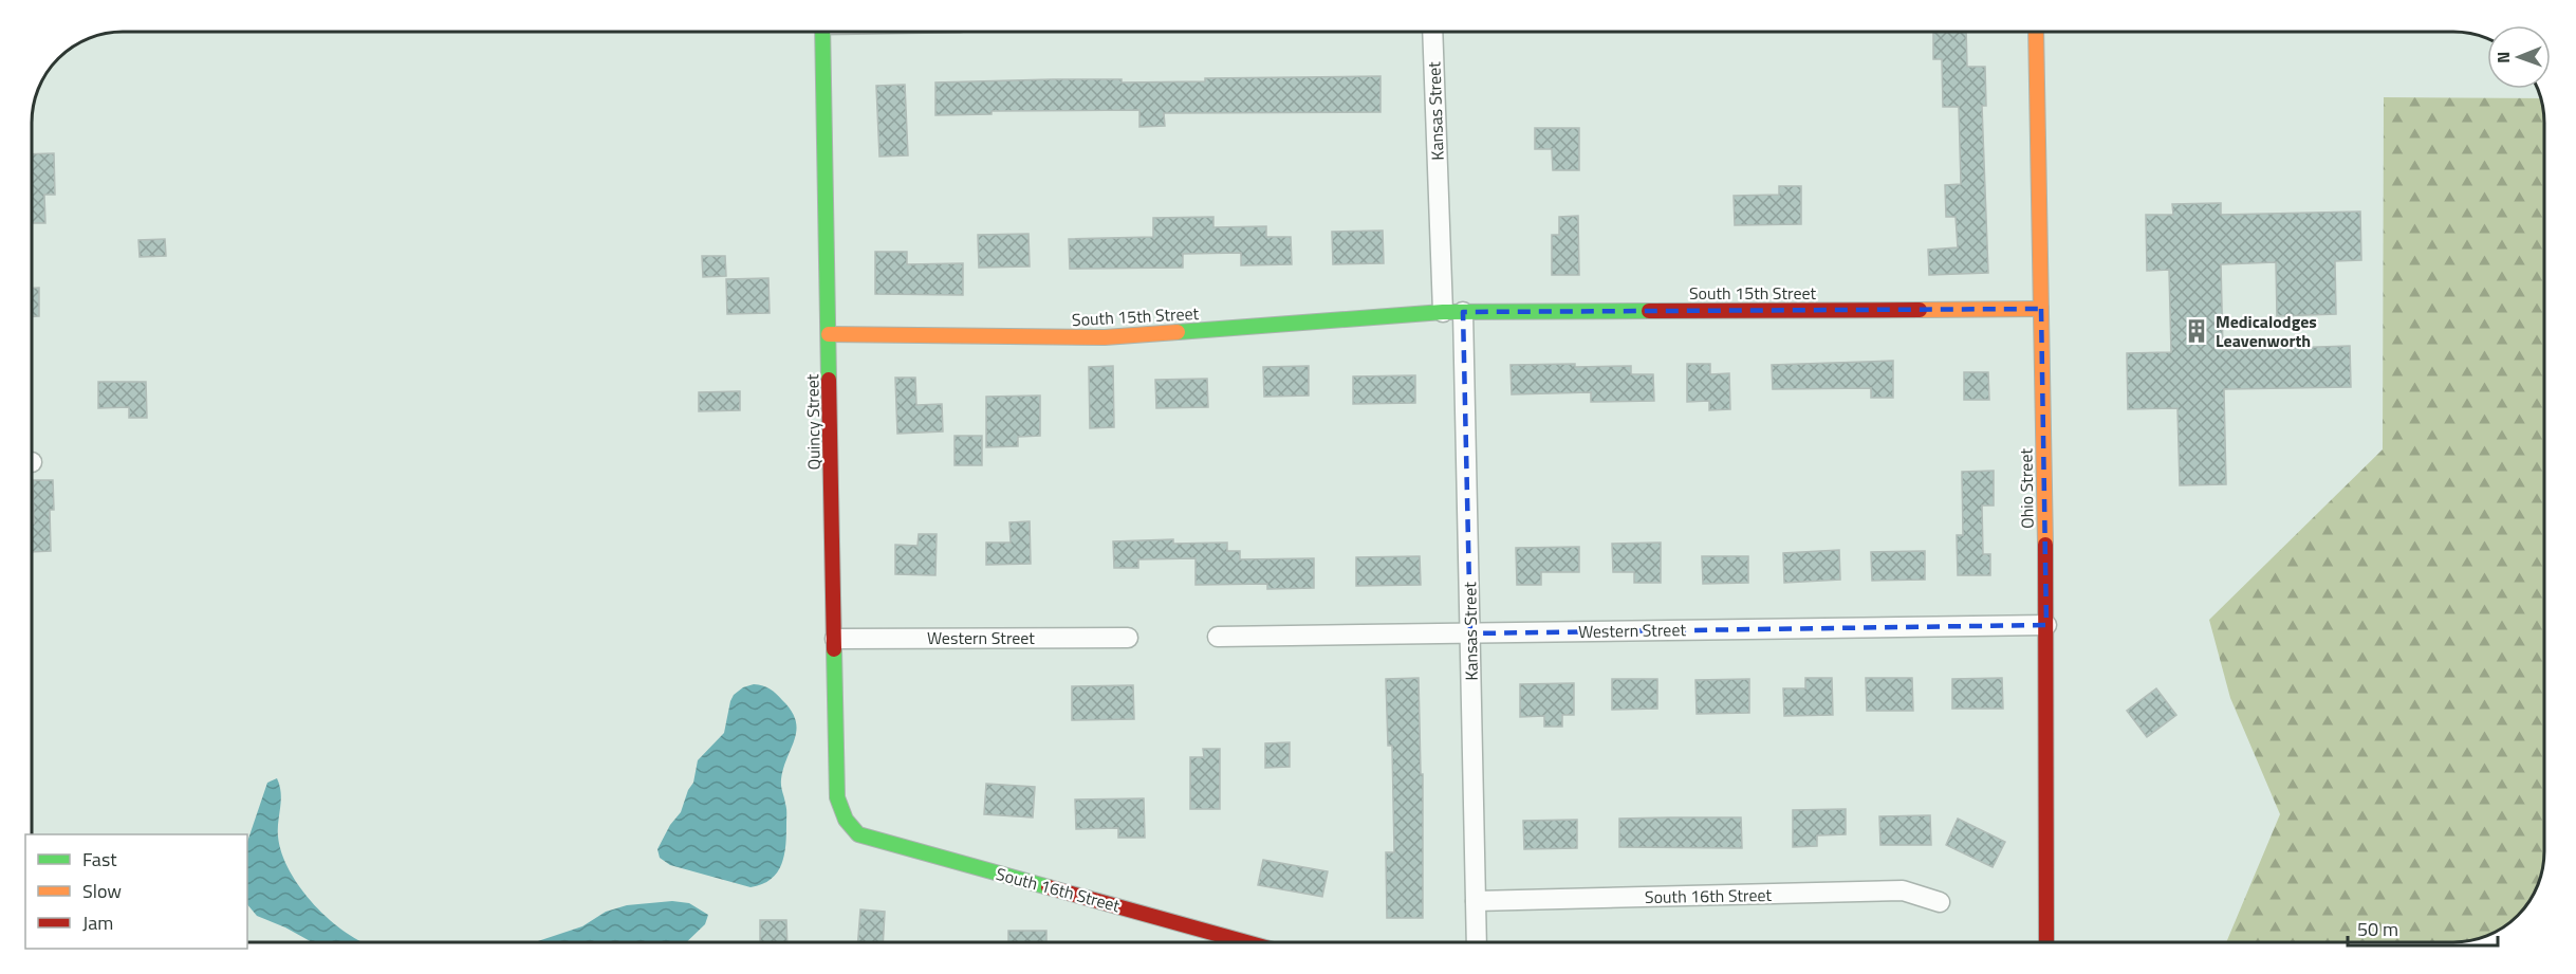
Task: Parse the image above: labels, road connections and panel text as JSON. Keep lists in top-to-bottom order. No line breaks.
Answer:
{"streets":{"street":["Kansas Street","South 15th Street","Quincy Street","Ohio Street","Western Street","South 16th Street"]},"crossings":[["Kansas Street","South 15th Street"],["Kansas Street","Western Street"],["Kansas Street","South 16th Street"],["South 15th Street","Quincy Street"],["South 15th Street","Ohio Street"],["Quincy Street","Western Street"],["Quincy Street","South 16th Street"],["Ohio Street","Western Street"]],"places":{"building":["Medicalodges Leavenworth"]},"legend":["Fast","Slow","Jam"],"scale_bar":"50 m","north":"left"}
